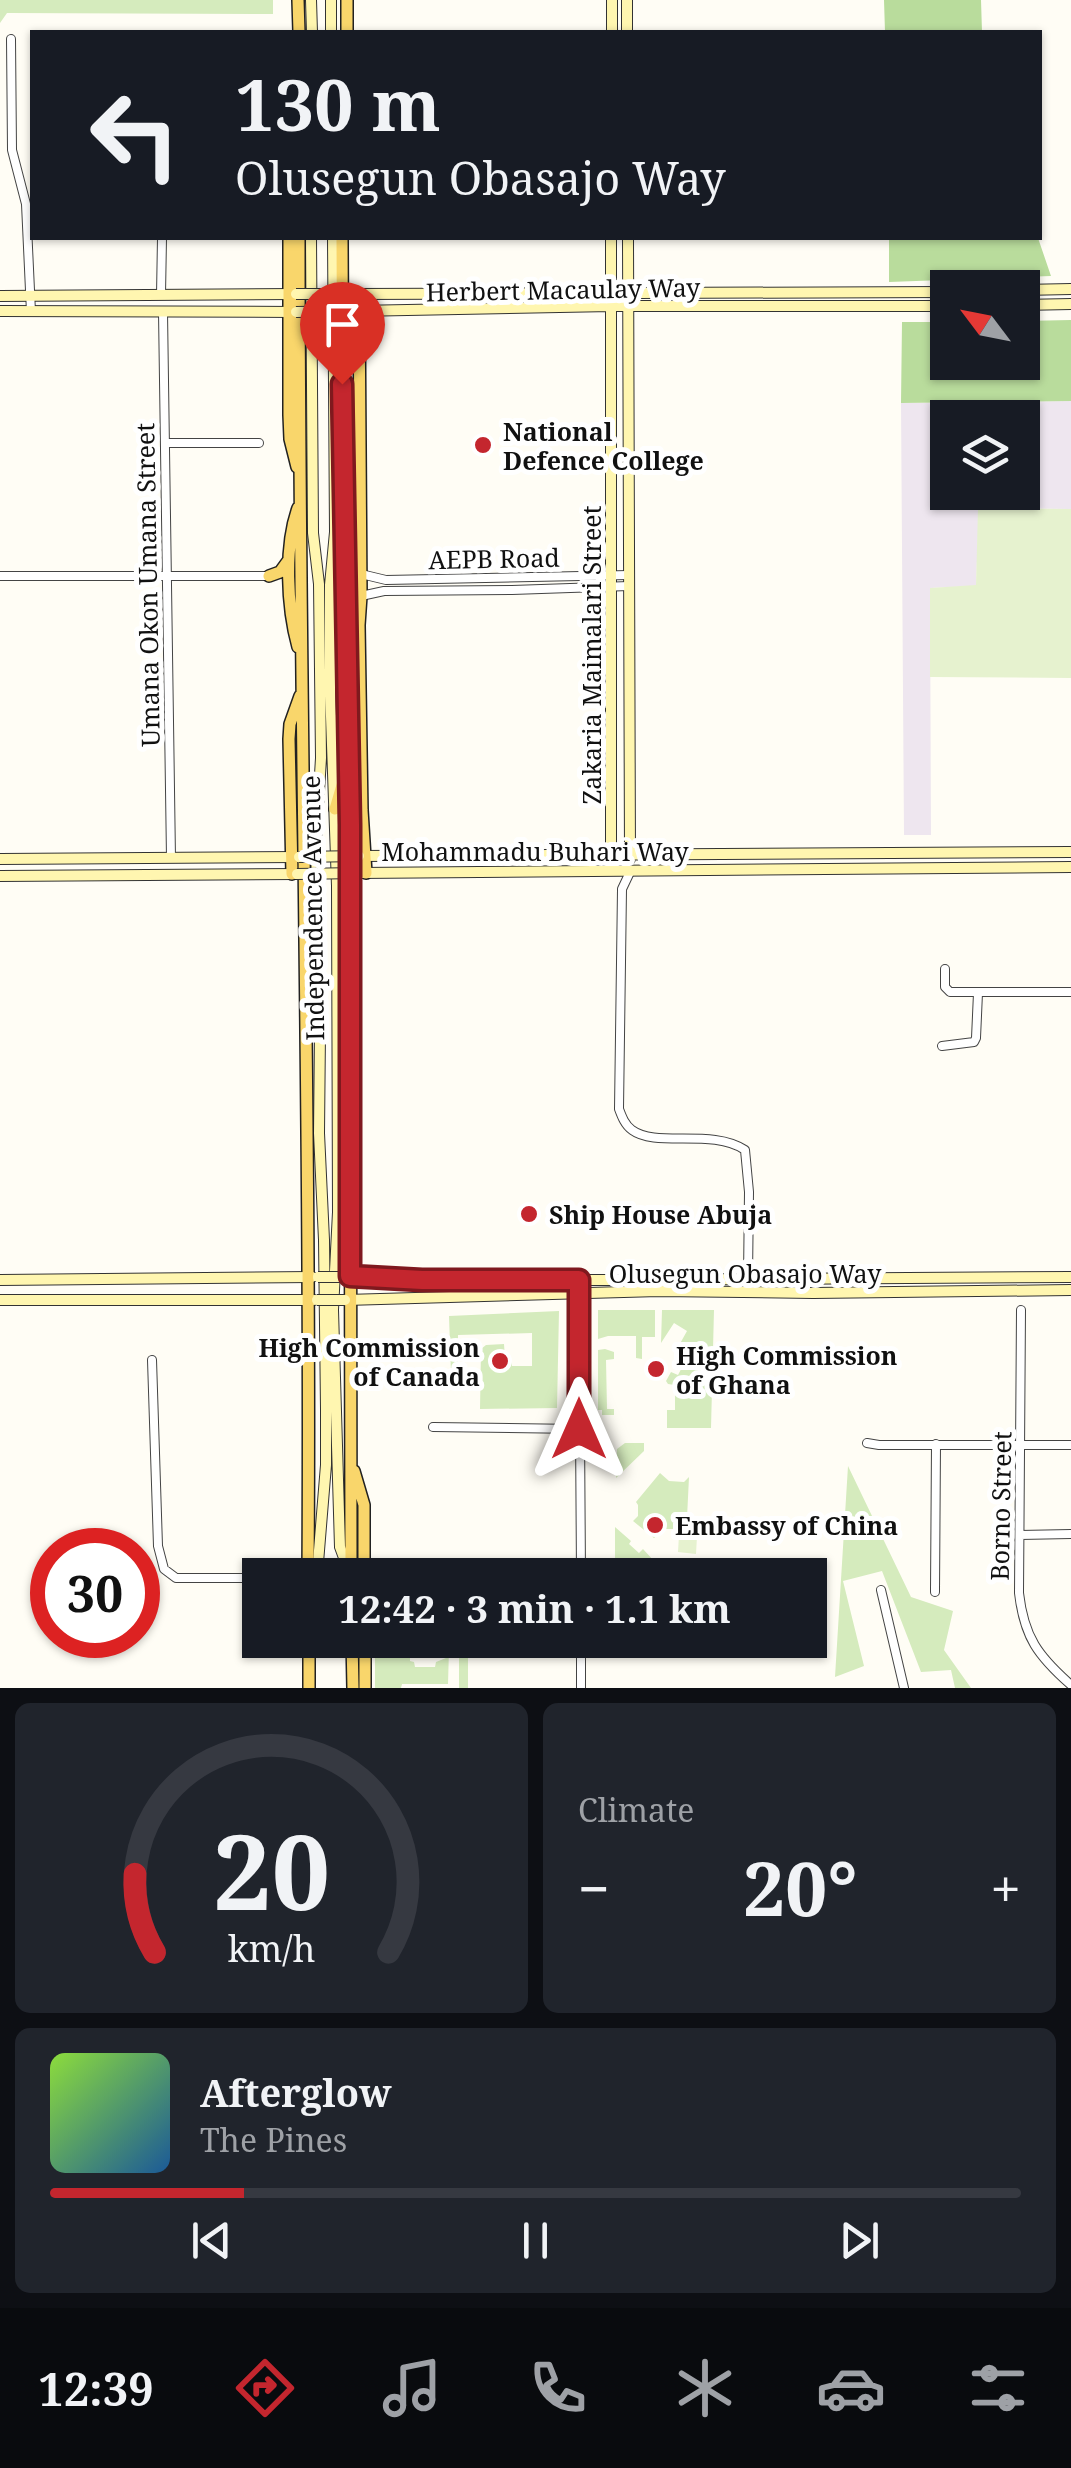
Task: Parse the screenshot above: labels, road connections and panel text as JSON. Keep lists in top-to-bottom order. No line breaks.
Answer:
{"streets":{"main road":["Herbert Macaulay Way","Zakaria Maimalari Street","Mohammadu Buhari Way","Independence Avenue","Olusegun Obasajo Way"],"street":["AEPB Road","Umana Okon Umana Street","Borno Street"]},"crossings":[["Herbert Macaulay Way","Umana Okon Umana Street"],["Herbert Macaulay Way","Zakaria Maimalari Street"],["AEPB Road","Zakaria Maimalari Street"],["Umana Okon Umana Street","Mohammadu Buhari Way"],["Zakaria Maimalari Street","Mohammadu Buhari Way"],["Zakaria Maimalari Street","Olusegun Obasajo Way"],["Independence Avenue","Olusegun Obasajo Way"]],"places":["National Defence College","Ship House Abuja","High Commission of Canada","High Commission of Ghana","Embassy of China"],"north":"top left","page":{"turn":["130 m","Olusegun Obasajo Way"],"limit":"30","trip":"12:42 · 3 min · 1.1 km","tile":"Climate","heat":["−","20°","+"],"song":["Afterglow","The Pines"],"tabs":"12:39","gauge":["20","km/h"]}}
